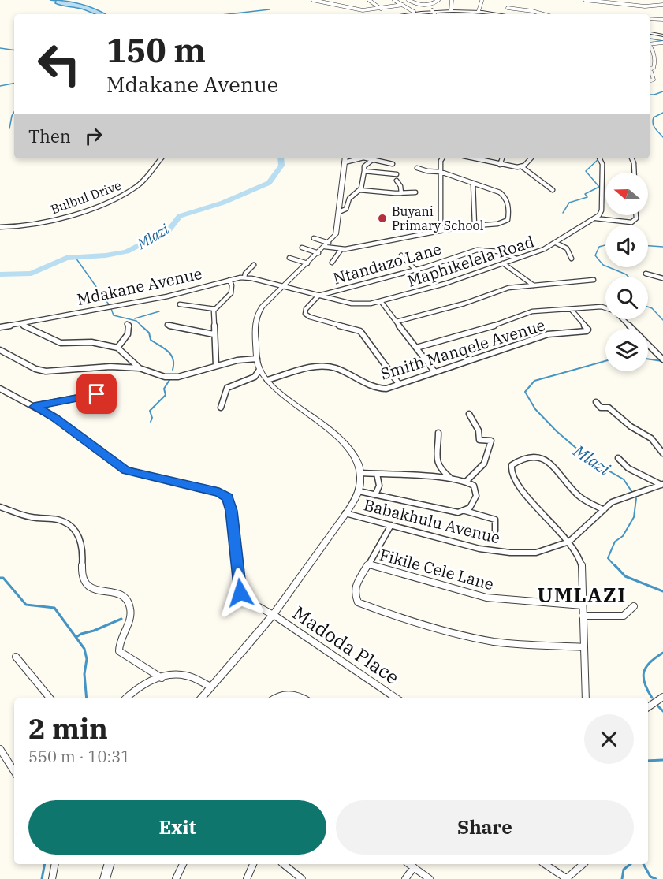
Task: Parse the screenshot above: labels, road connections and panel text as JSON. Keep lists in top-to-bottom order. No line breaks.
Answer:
{"streets":{"street":["Bulbul Drive","Maphikelela Road","Ntandazo Lane","Mdakane Avenue","Smith Manqele Avenue","Babakhulu Avenue","Fikile Cele Lane","Madoda Place"]},"crossings":[["Maphikelela Road","Ntandazo Lane"],["Maphikelela Road","Mdakane Avenue"]],"districts":["UMLAZI"],"water":["Mlazi"],"places":["Buyani Primary School"],"north":"left","page":{"turn":["150 m","Mdakane Avenue"],"then":"Then","heading":["2 min","550 m · 10:31"],"buttons":["Exit","Share"]}}
